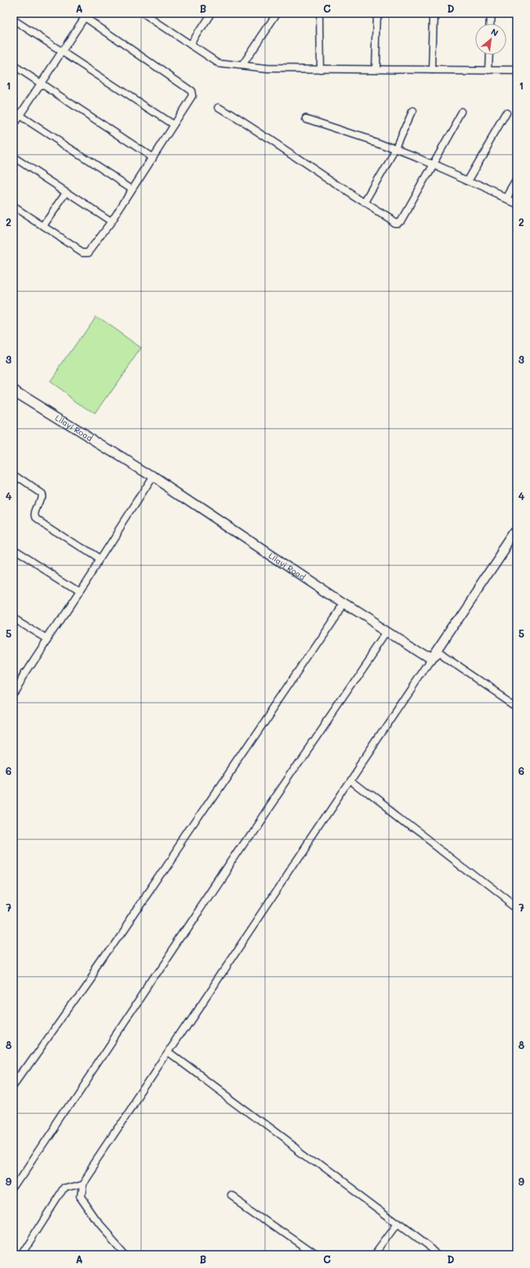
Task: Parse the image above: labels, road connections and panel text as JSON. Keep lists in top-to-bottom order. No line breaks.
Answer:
{"streets":{"street":["Lilayi Road"]},"north":"top right","grid":{"columns":["A","B","C","D"],"rows":["1","2","3","4","5","6","7","8","9"]}}
